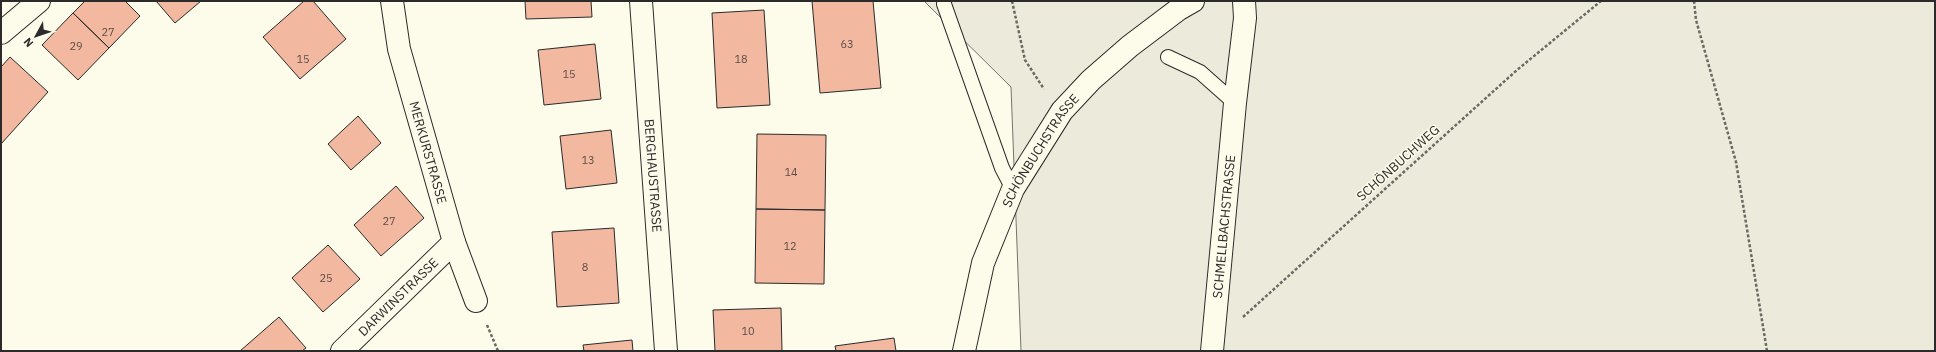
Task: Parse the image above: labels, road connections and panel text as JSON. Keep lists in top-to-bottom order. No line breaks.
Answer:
{"streets":{"street":["MERKURSTRASSE","SCHÖNBUCHSTRASSE","BERGHAUSTRASSE","SCHMELLBACHSTRASSE","DARWINSTRASSE"],"path":["SCHÖNBUCHWEG"]},"crossings":[["MERKURSTRASSE","DARWINSTRASSE"],["SCHÖNBUCHWEG","SCHMELLBACHSTRASSE"]],"house_numbers":["27","63","29","15","18","15","13","14","27","12","8","25","10"],"north":"bottom left"}
